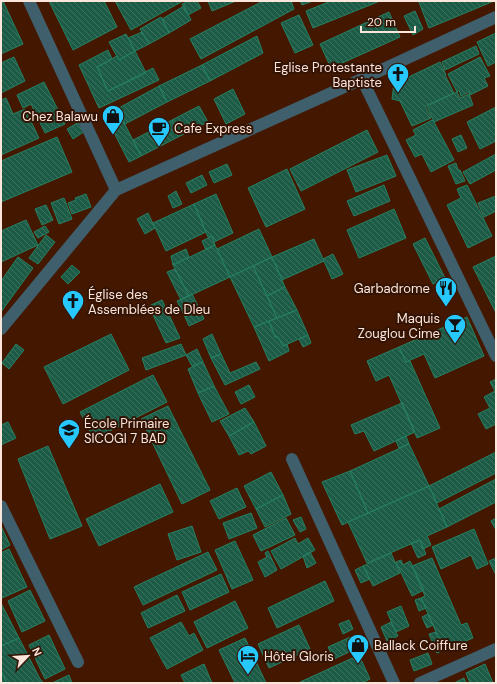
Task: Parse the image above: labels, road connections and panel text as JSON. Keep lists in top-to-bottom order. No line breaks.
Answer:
{"places":{"church":["Eglise Protestante Baptiste","Église des Assemblées de DIeu"],"shop":["Chez Balawu","Ballack Coiffure"],"cafe":["Cafe Express"],"restaurant":["Garbadrome"],"bar":["Maquis Zouglou Cime"],"school or university":["École Primaire SICOGI 7 BAD"],"hotel":["Hôtel Gloris"]},"scale_bar":"20 m","north":"top right"}
